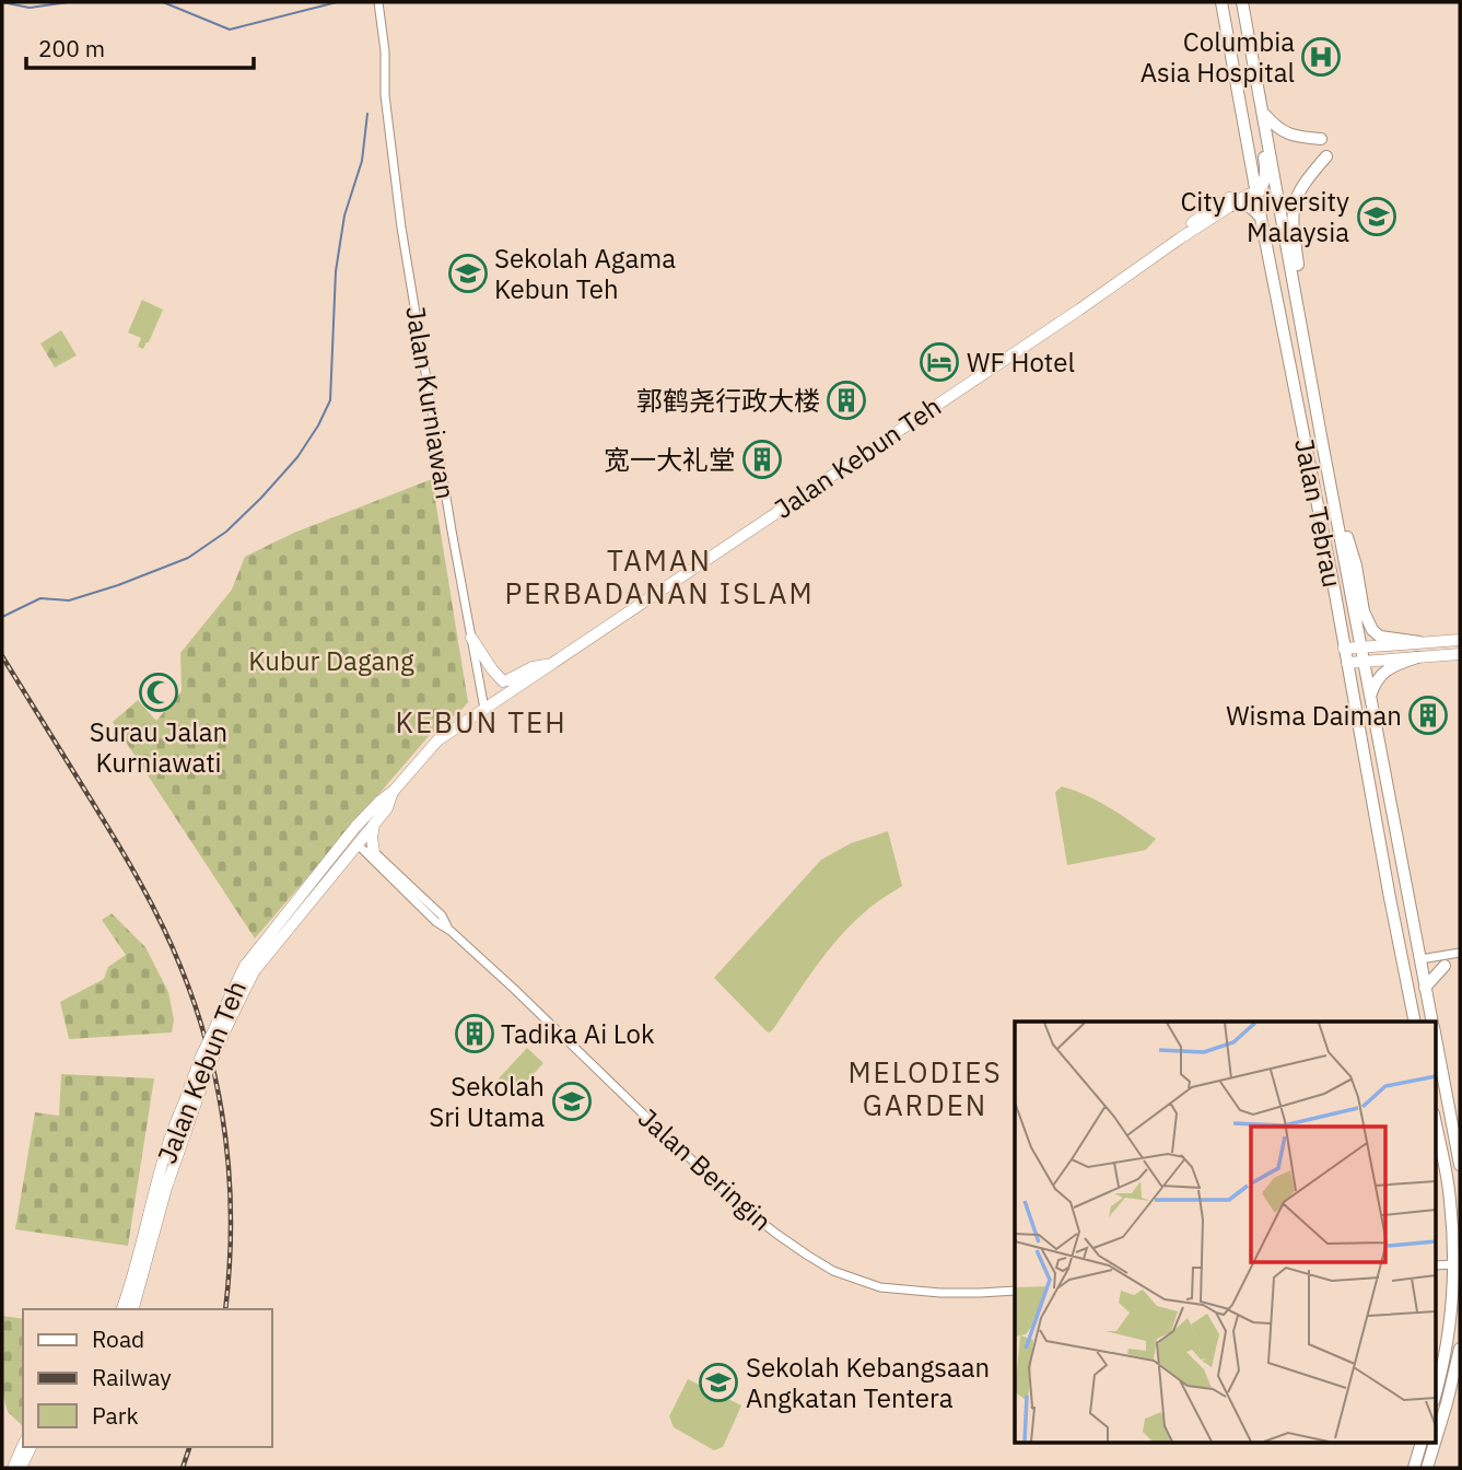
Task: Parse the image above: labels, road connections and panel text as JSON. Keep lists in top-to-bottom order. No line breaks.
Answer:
{"streets":{"highway":["Jalan Tebrau"],"main road":["Jalan Kebun Teh"],"street":["Jalan Kurniawan","Jalan Beringin"]},"crossings":[["Jalan Kurniawan","Jalan Kebun Teh"],["Jalan Kebun Teh","Jalan Tebrau"],["Jalan Kebun Teh","Jalan Beringin"]],"districts":["TAMAN PERBADANAN ISLAM","KEBUN TEH","MELODIES GARDEN"],"parks":["Kubur Dagang"],"places":{"hospital":["Columbia Asia Hospital"],"school or university":["City University Malaysia","Sekolah Agama Kebun Teh","Sekolah Sri Utama","Sekolah Kebangsaan Angkatan Tentera"],"hotel":["WF Hotel"],"building":["郭鹤尧行政大楼","宽一大礼堂","Wisma Daiman","Tadika Ai Lok"],"mosque":["Surau Jalan Kurniawati"]},"legend":["Road","Railway","Park"],"scale_bar":"200 m"}
